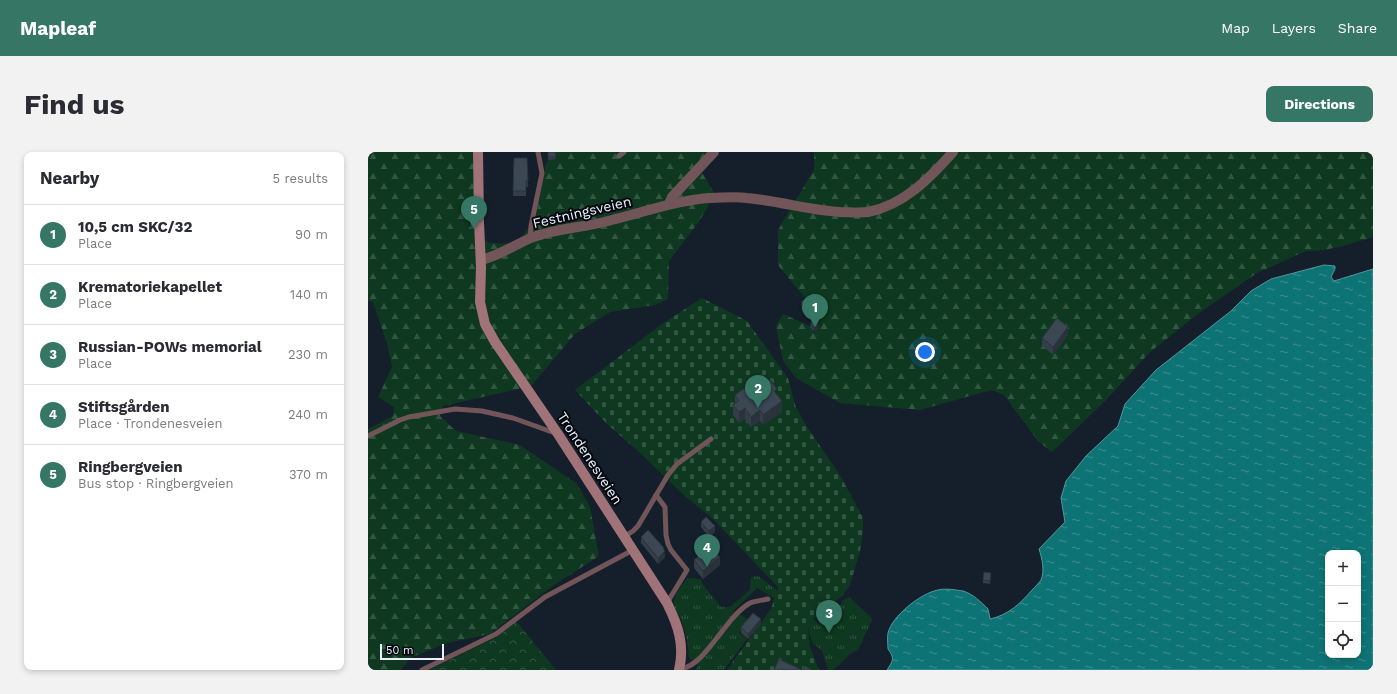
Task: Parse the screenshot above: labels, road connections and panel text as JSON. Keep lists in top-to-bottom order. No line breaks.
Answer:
{"streets":{"main road":["Trondenesveien"],"street":["Festningsveien"]},"crossings":[["Festningsveien","Trondenesveien"]],"scale_bar":"50 m","page":{"header":"Mapleaf","nav":["Map","Layers","Share"],"buttons":"Directions","title":"Find us","heading":["Nearby","5 results"],"pins":["5","1","2","4","3"],"list":[{"mark":"1","name":"10,5 cm SKC/32","note":"Place","value":"90 m"},{"mark":"2","name":"Krematoriekapellet","note":"Place","value":"140 m"},{"mark":"3","name":"Russian-POWs memorial","note":"Place","value":"230 m"},{"mark":"4","name":"Stiftsgården","note":"Place · Trondenesveien","value":"240 m"},{"mark":"5","name":"Ringbergveien","note":"Bus stop · Ringbergveien","value":"370 m"}],"map_buttons":["+","−"],"scale":"50 m"}}
